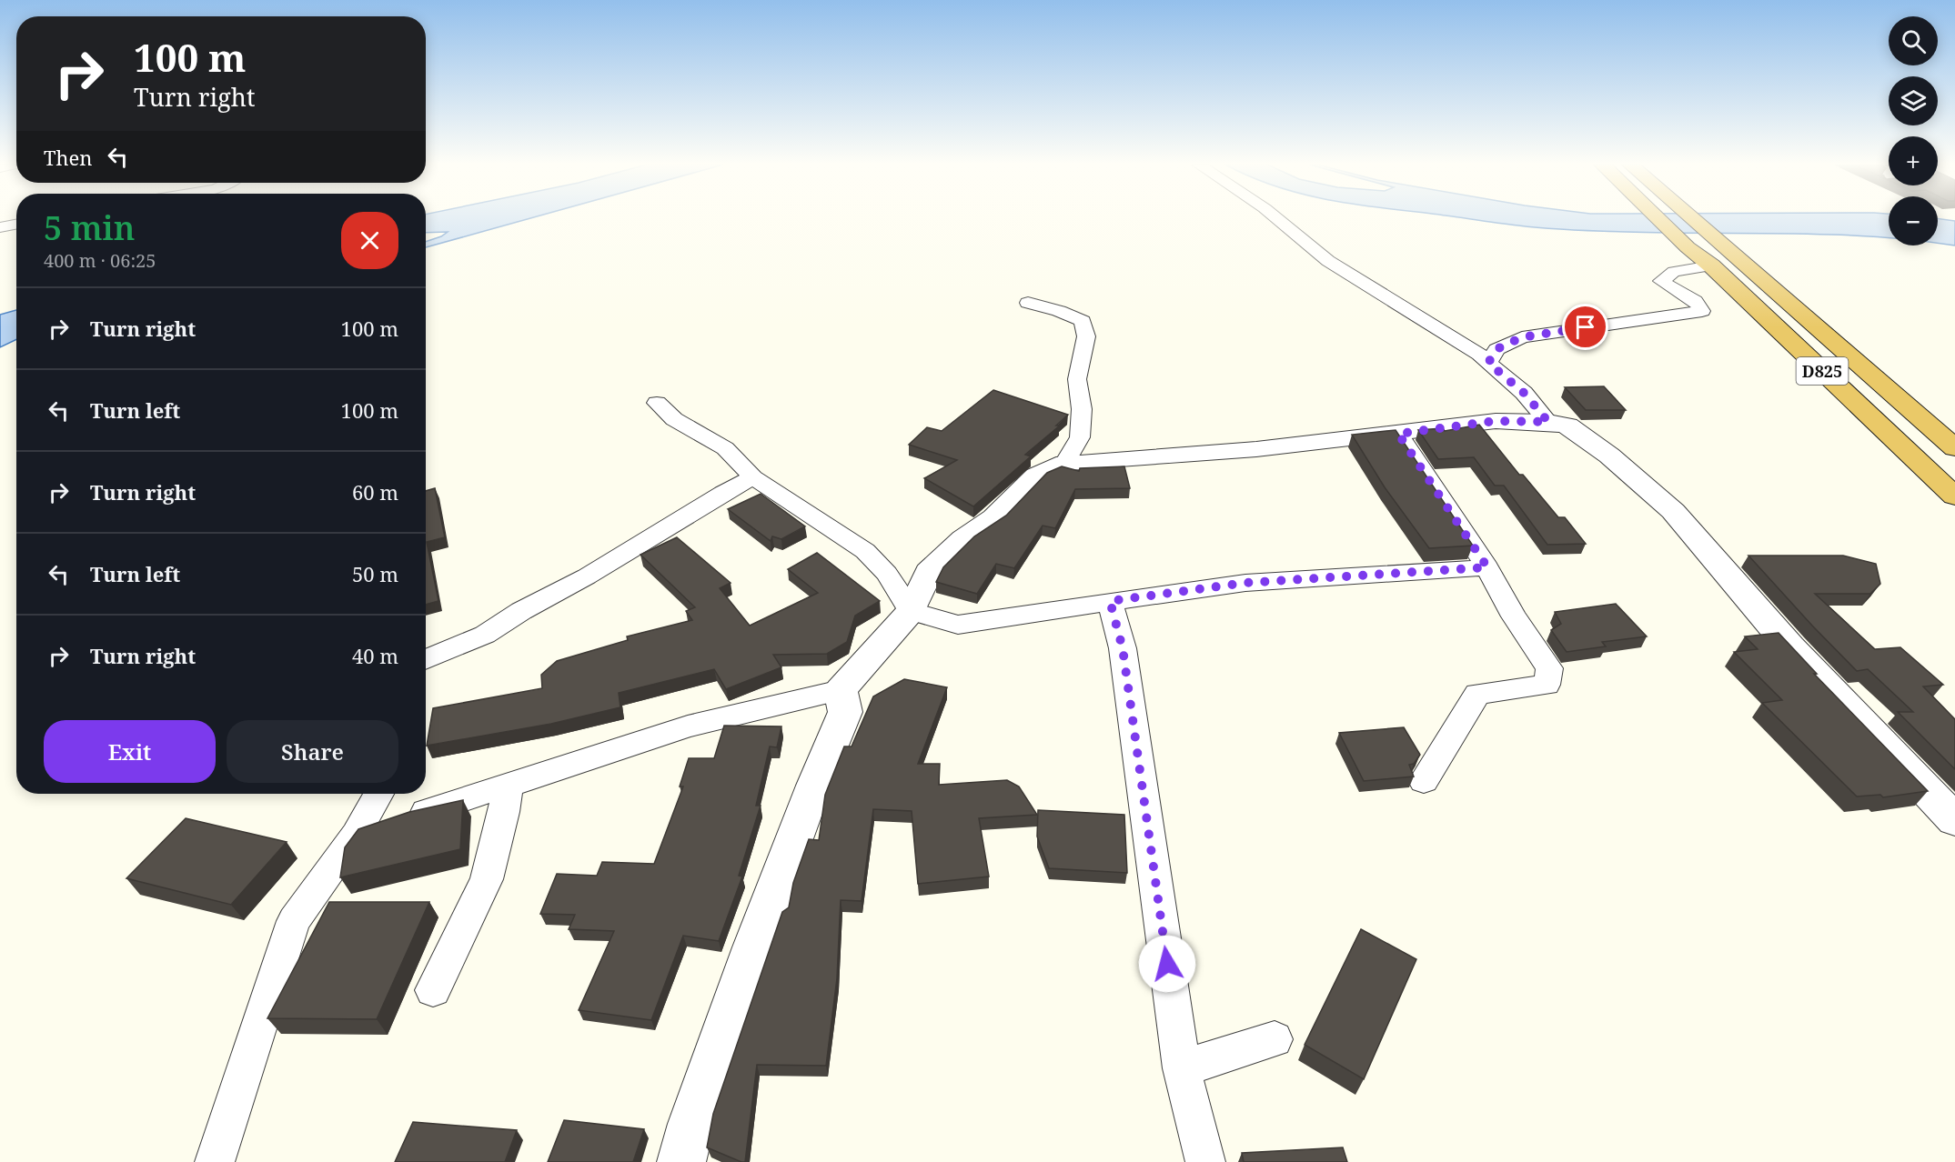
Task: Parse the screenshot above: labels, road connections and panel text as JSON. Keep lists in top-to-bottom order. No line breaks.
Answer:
{"streets":{"highway":["D825"]},"page":{"map_buttons":["+","−"],"turn":["100 m","Turn right"],"then":"Then","heading":["5 min","400 m · 06:25"],"list":[{"name":"Turn right","value":"100 m"},{"name":"Turn left","value":"100 m"},{"name":"Turn right","value":"60 m"},{"name":"Turn left","value":"50 m"},{"name":"Turn right","value":"40 m"}],"buttons":["Exit","Share"]}}
